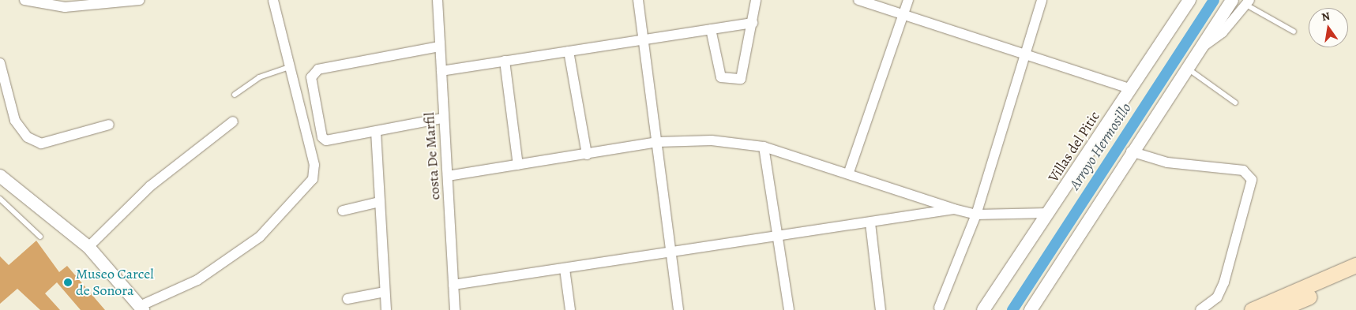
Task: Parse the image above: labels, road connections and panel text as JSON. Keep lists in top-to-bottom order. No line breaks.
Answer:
{"streets":{"street":["Villas del Pitic","costa De Marfil"]},"water":["Arroyo Hermosillo"],"places":["Museo Carcel de Sonora"],"north":"top"}
